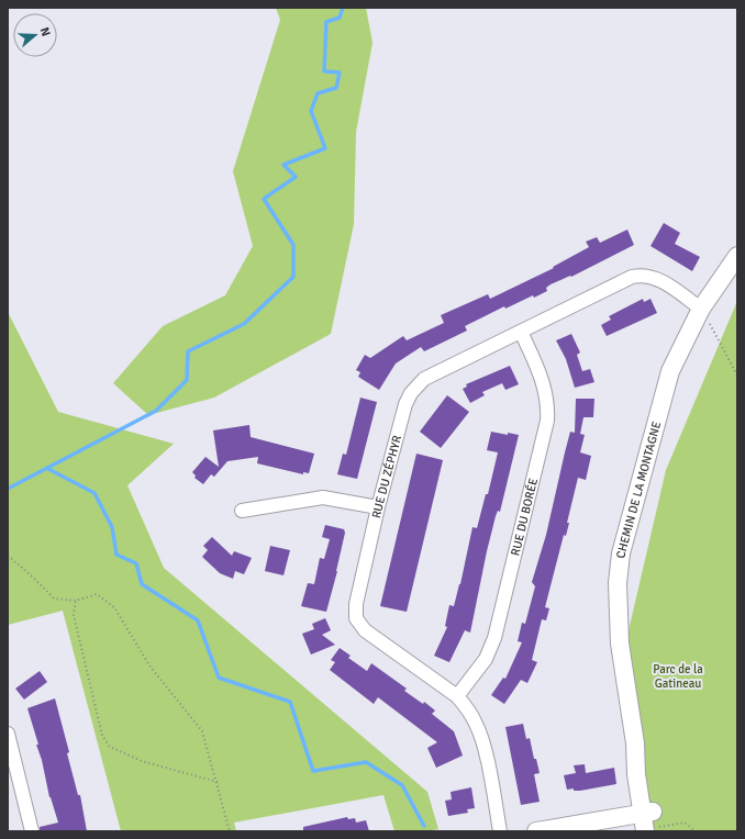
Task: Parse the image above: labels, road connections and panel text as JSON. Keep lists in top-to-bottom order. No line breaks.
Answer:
{"streets":{"street":["RUE DU ZÉPHYR","CHEMIN DE LA MONTAGNE","RUE DU BORÉE"]},"crossings":[["RUE DU ZÉPHYR","CHEMIN DE LA MONTAGNE"],["RUE DU ZÉPHYR","RUE DU BORÉE"]],"parks":["Parc de la Gatineau"],"north":"right"}
